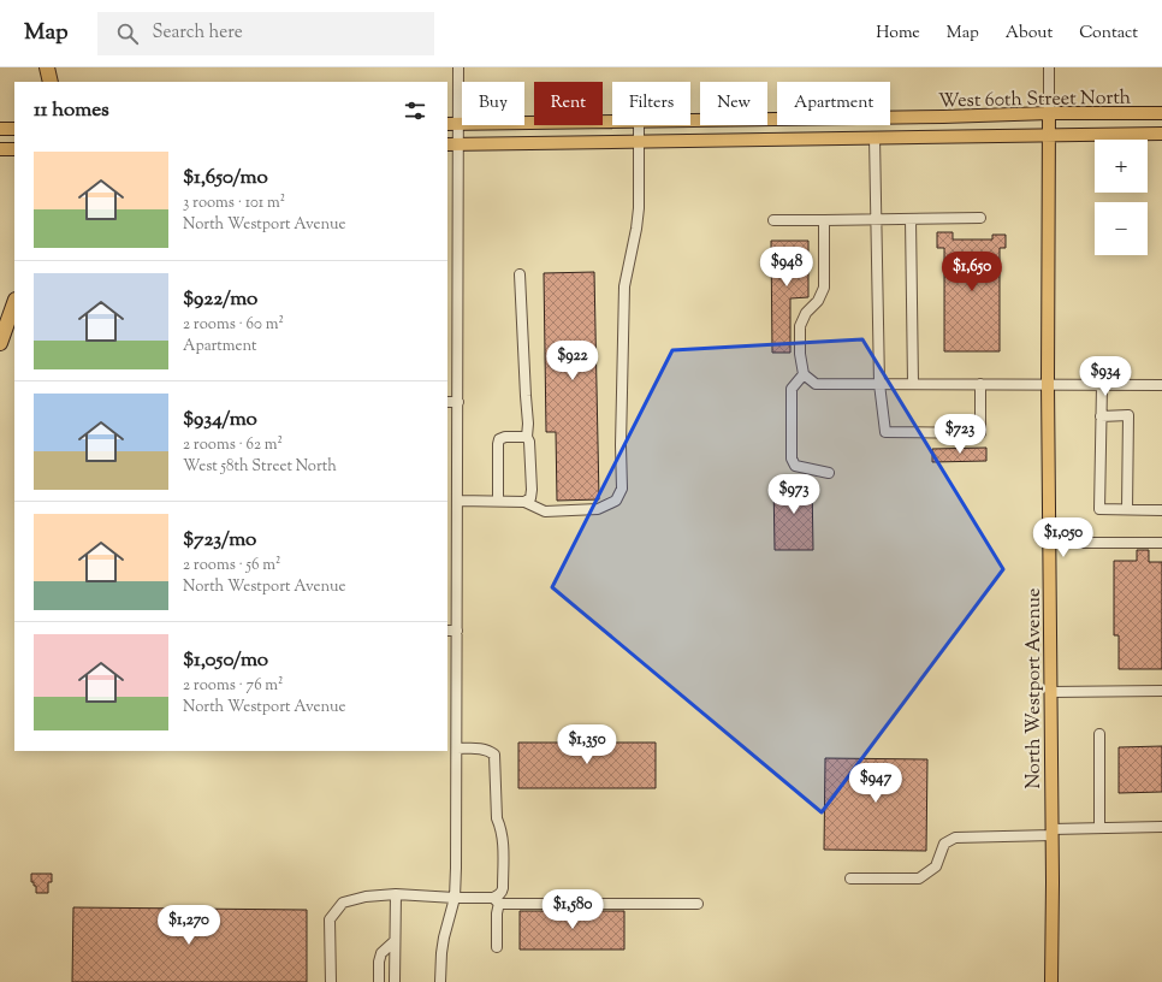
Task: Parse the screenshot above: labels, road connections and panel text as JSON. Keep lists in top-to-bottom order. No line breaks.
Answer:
{"streets":{"main road":["West 60th Street North","North Westport Avenue"]},"crossings":[["West 60th Street North","North Westport Avenue"]],"page":{"header":"Map","search":"Search here","nav":["Home","Map","About","Contact"],"chip":["Buy","Rent","Filters","New","Apartment"],"heading":"11 homes","map_buttons":["+","−"],"list":[{"name":"$1,650/mo","note":"3 rooms · 101 m² · North Westport Avenue"},{"name":"$922/mo","note":"2 rooms · 60 m² · Apartment"},{"name":"$934/mo","note":"2 rooms · 62 m² · West 58th Street North"},{"name":"$723/mo","note":"2 rooms · 56 m² · North Westport Avenue"},{"name":"$1,050/mo","note":"2 rooms · 76 m² · North Westport Avenue"}],"price":["$948","$1,650","$922","$934","$723","$973","$1,050","$1,350","$947","$1,580","$1,270"]}}
